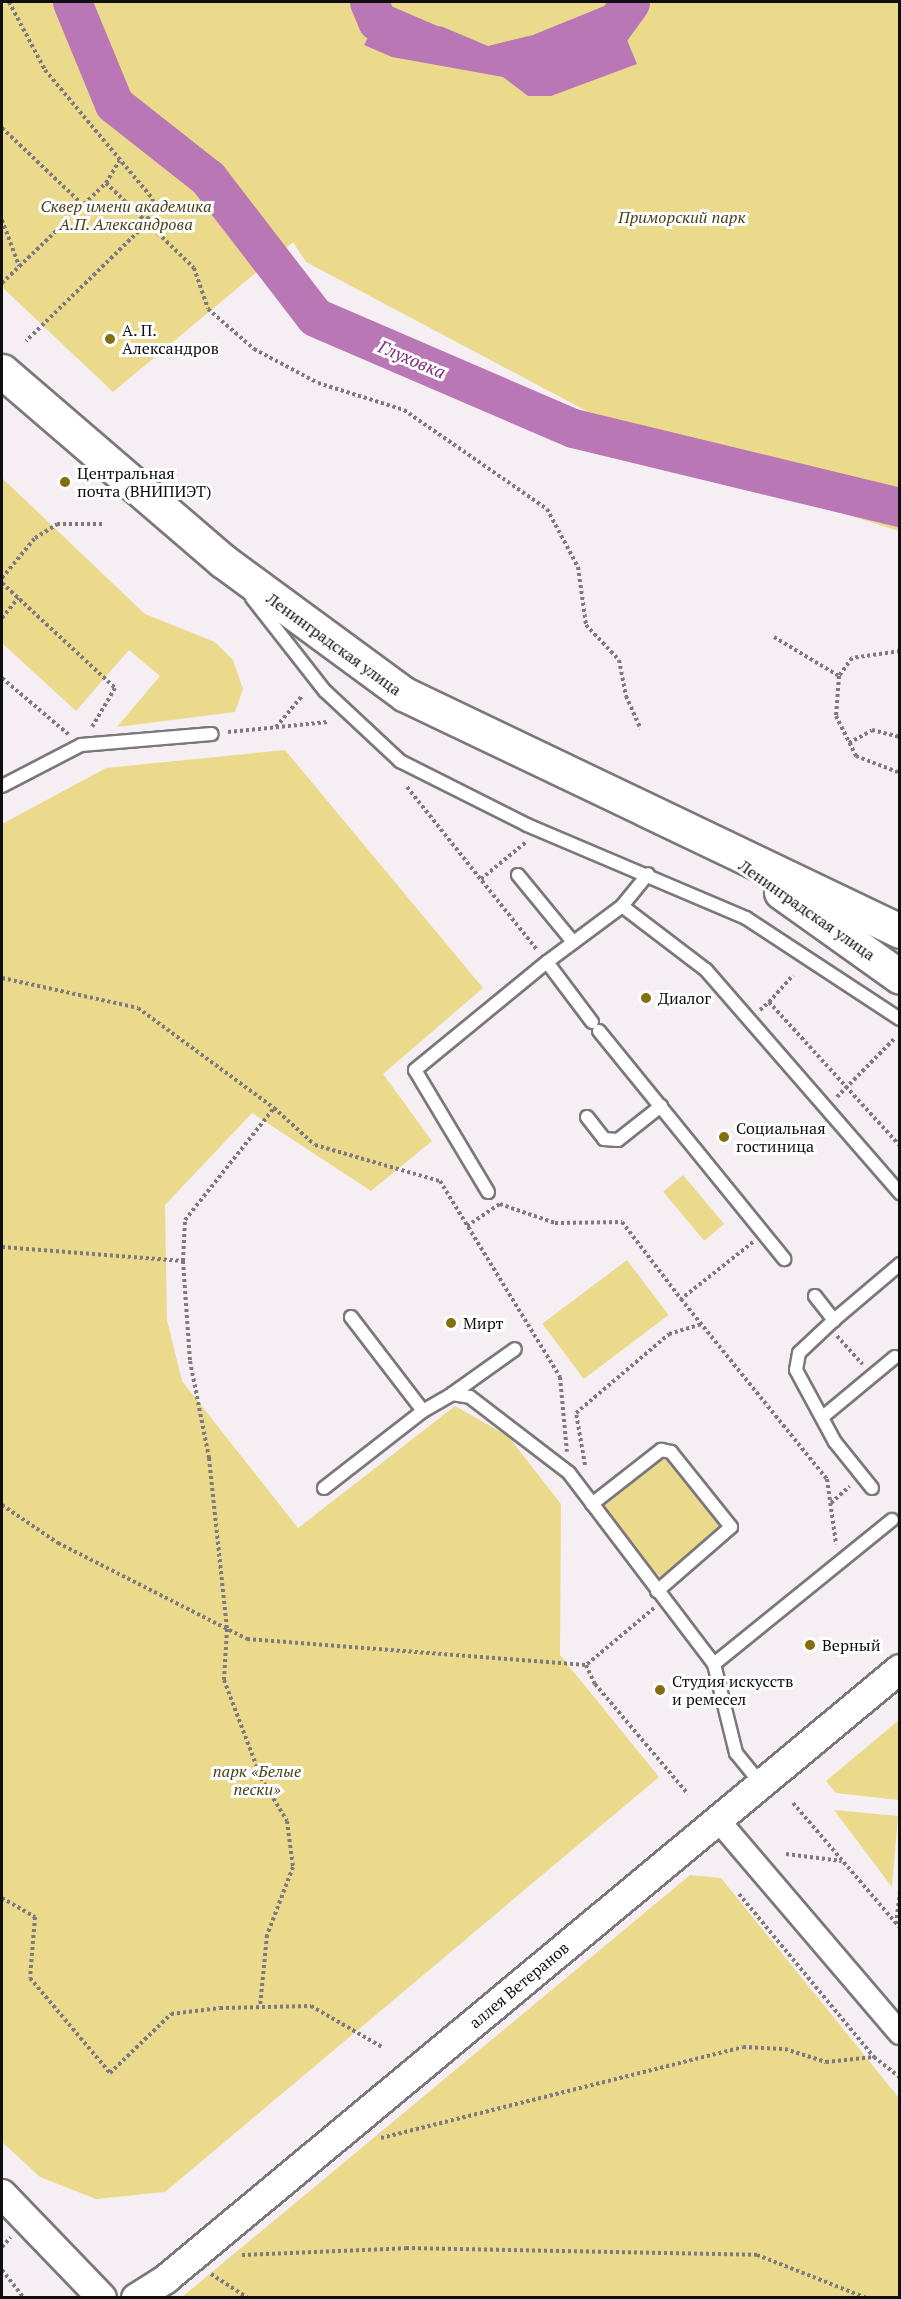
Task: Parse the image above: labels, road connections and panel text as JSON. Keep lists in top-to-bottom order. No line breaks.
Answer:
{"streets":{"main road":["Ленинградская улица"],"street":["аллея Ветеранов"]},"water":["Глуховка"],"parks":["Сквер имени академика А.П. Александрова","Приморский парк","парк «Белые пески»"],"places":["А. П. Александров","Центральная почта (ВНИПИЭТ)","Диалог","Социальная гостиница","Мирт","Верный","Студия искусств и ремесел"]}
